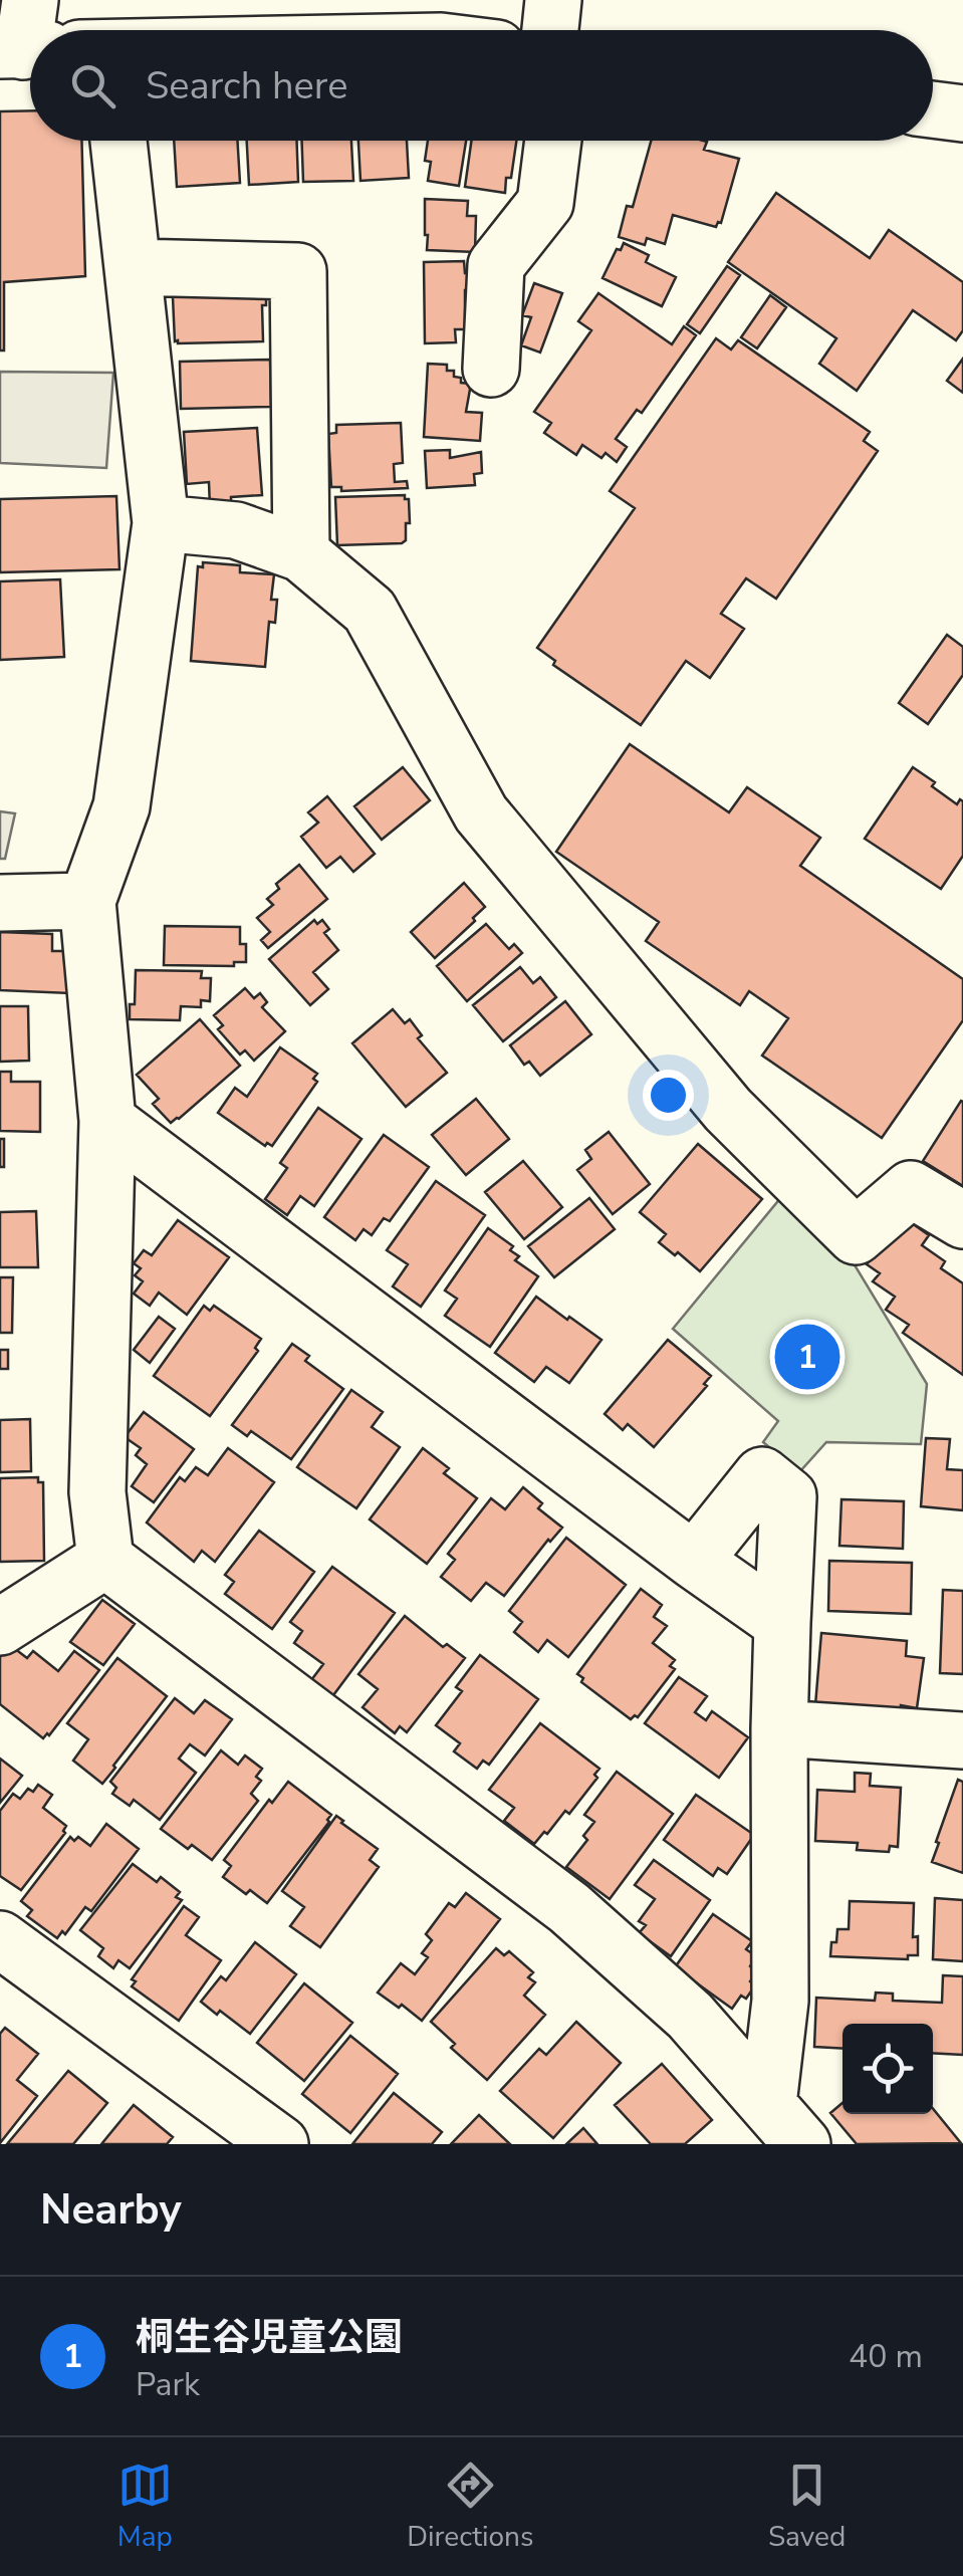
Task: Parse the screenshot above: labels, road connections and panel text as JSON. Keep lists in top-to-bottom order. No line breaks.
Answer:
{"page":{"search":"Search here","pins":"1","heading":"Nearby","list":[{"mark":"1","name":"桐生谷児童公園","note":"Park","value":"40 m"}],"nav":["Map","Directions","Saved"]}}
